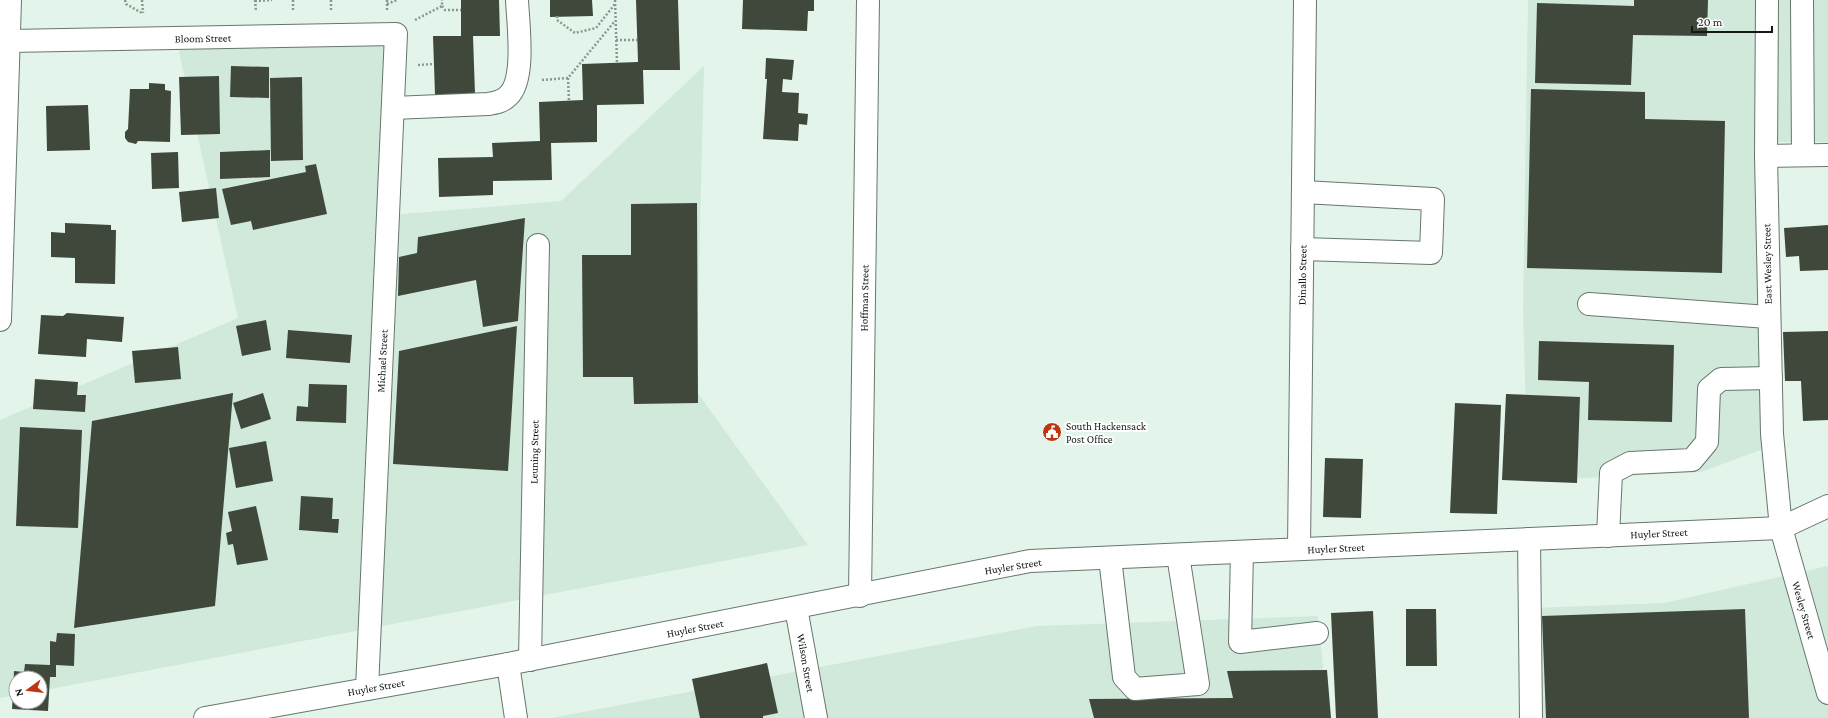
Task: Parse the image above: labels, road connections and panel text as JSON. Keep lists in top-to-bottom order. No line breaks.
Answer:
{"streets":{"street":["Bloom Street","East Wesley Street","Dinallo Street","Hoffman Street","Michael Street","Leuning Street","Huyler Street","Wesley Street","Wilson Street"]},"crossings":[["Bloom Street","Michael Street"],["East Wesley Street","Huyler Street"],["East Wesley Street","Wesley Street"],["Dinallo Street","Huyler Street"],["Hoffman Street","Huyler Street"],["Michael Street","Huyler Street"],["Leuning Street","Huyler Street"],["Huyler Street","Wesley Street"],["Huyler Street","Wilson Street"]],"places":{"public building":["South Hackensack Post Office"]},"scale_bar":"20 m","north":"left"}
